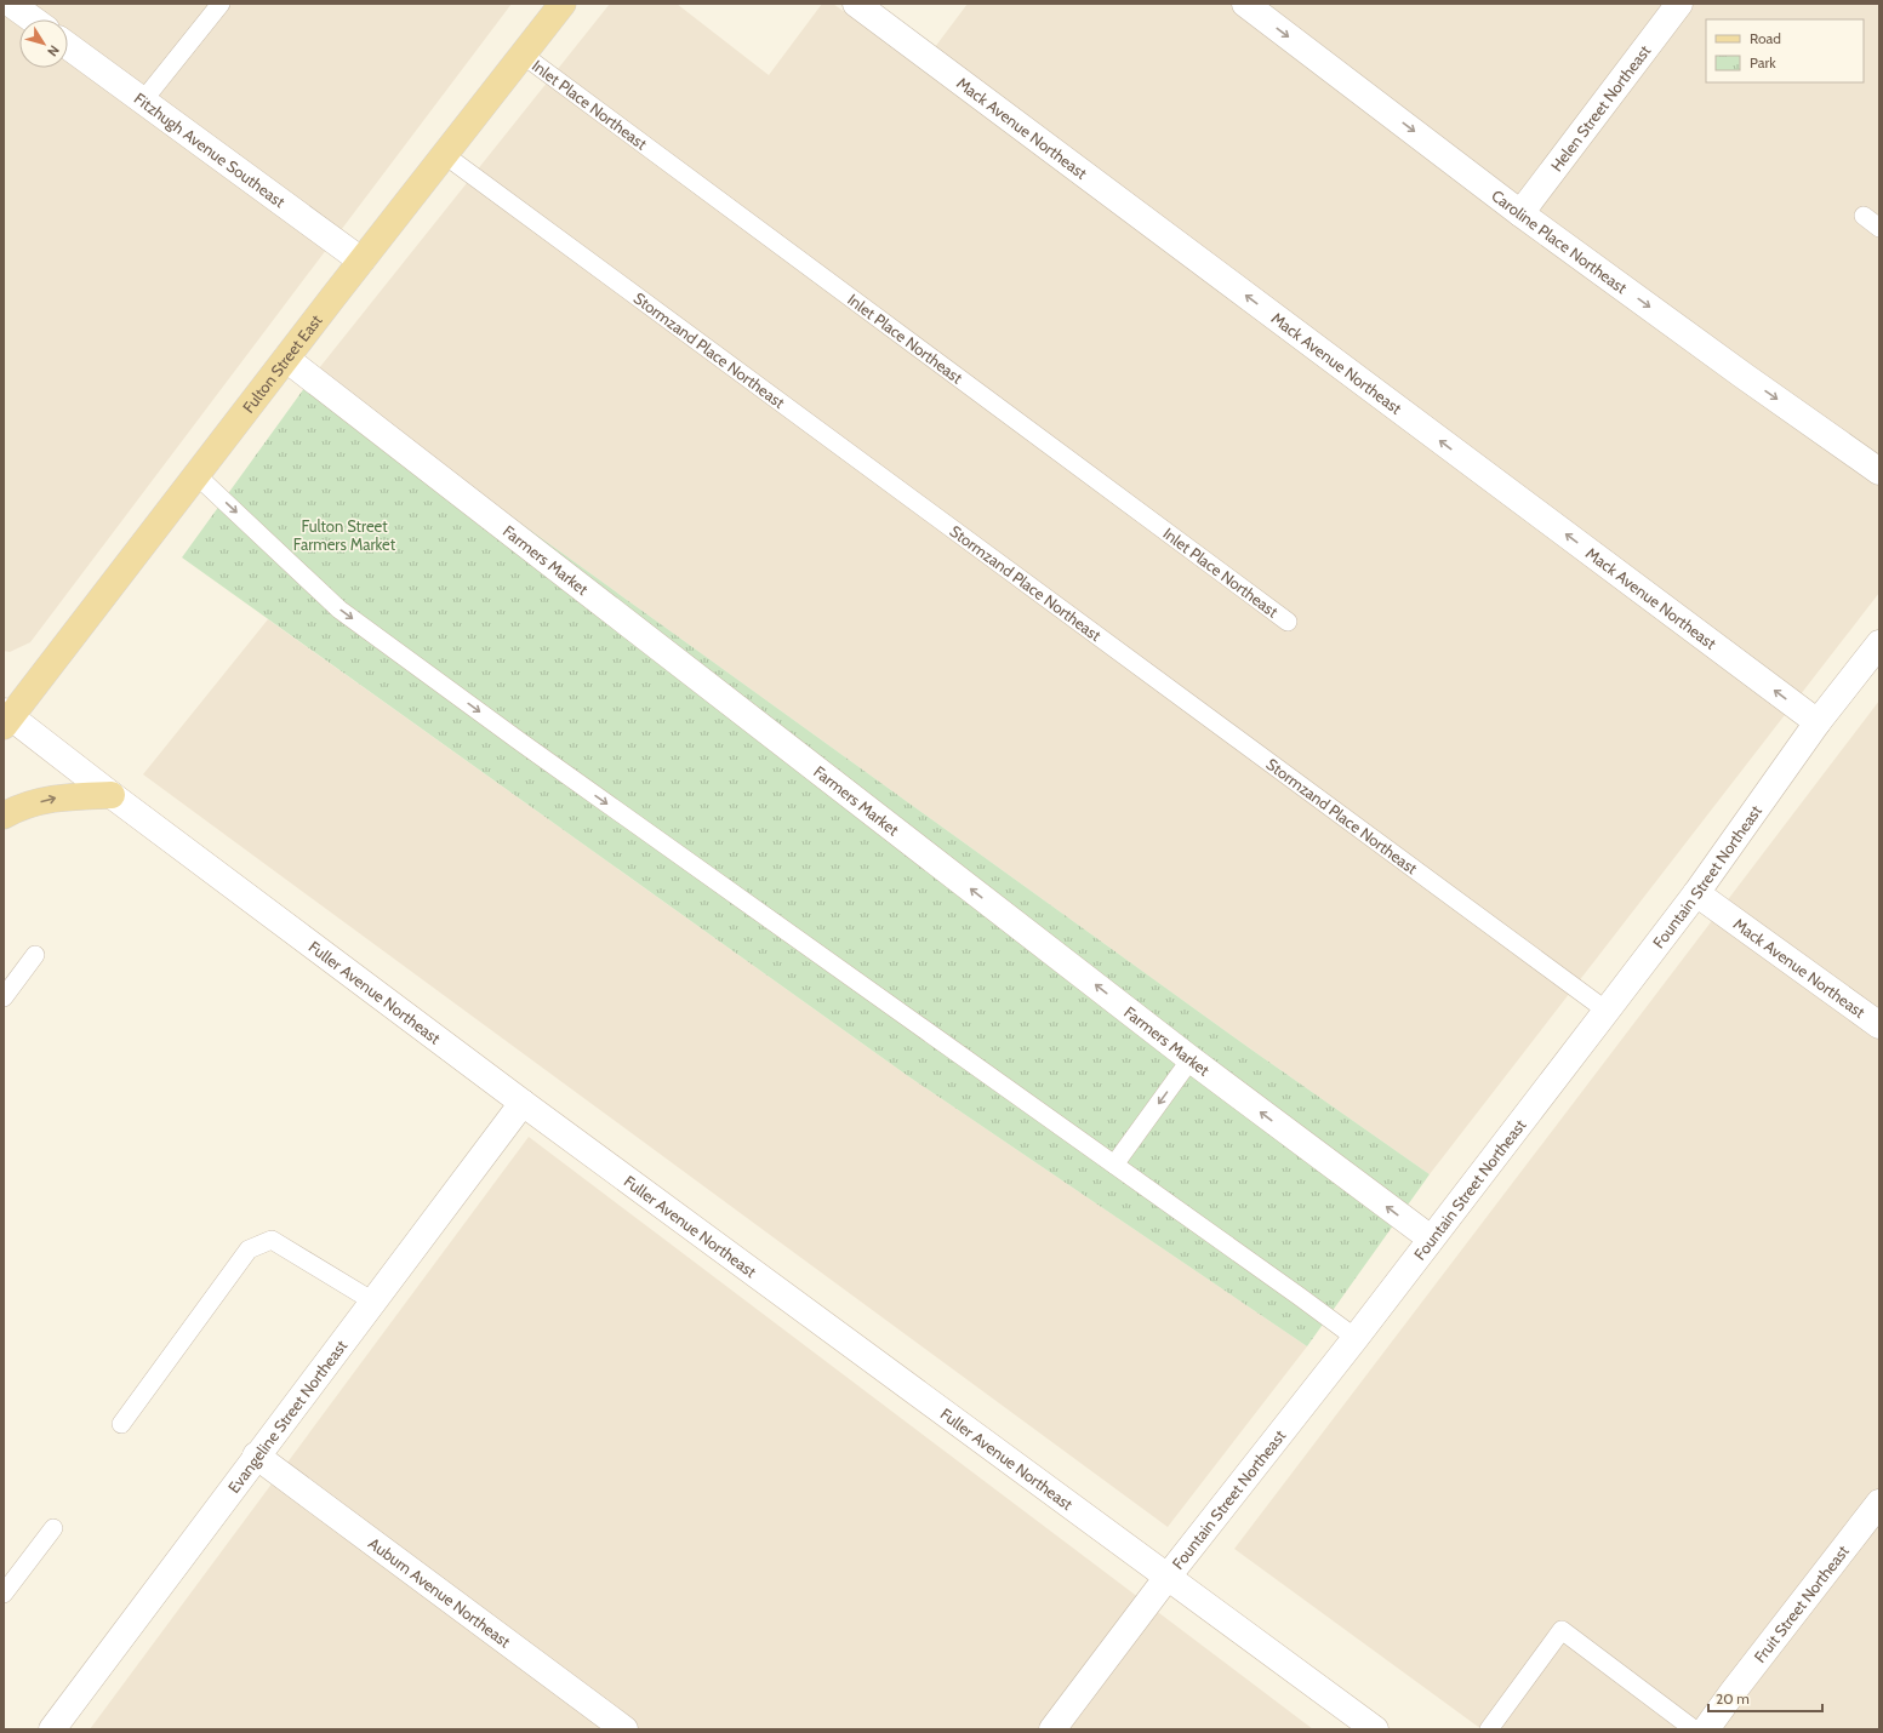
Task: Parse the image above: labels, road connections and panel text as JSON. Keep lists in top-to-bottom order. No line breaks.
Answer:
{"streets":{"main road":["Fulton Street East"],"street":["Helen Street Northeast","Mack Avenue Northeast","Fitzhugh Avenue Southeast","Caroline Place Northeast","Farmers Market","Fountain Street Northeast","Fuller Avenue Northeast","Evangeline Street Northeast","Auburn Avenue Northeast","Fruit Street Northeast"],"lane":["Inlet Place Northeast","Stormzand Place Northeast"]},"crossings":[["Inlet Place Northeast","Fulton Street East"],["Helen Street Northeast","Caroline Place Northeast"],["Mack Avenue Northeast","Fountain Street Northeast"],["Fitzhugh Avenue Southeast","Fulton Street East"],["Stormzand Place Northeast","Fulton Street East"],["Stormzand Place Northeast","Fountain Street Northeast"],["Fulton Street East","Farmers Market"],["Fulton Street East","Fuller Avenue Northeast"],["Farmers Market","Fountain Street Northeast"],["Fountain Street Northeast","Fuller Avenue Northeast"],["Fuller Avenue Northeast","Evangeline Street Northeast"],["Evangeline Street Northeast","Auburn Avenue Northeast"]],"one_way":["Mack Avenue Northeast","Caroline Place Northeast","Farmers Market"],"parks":["Fulton Street Farmers Market"],"legend":["Road","Park"],"scale_bar":"20 m","north":"bottom right"}
